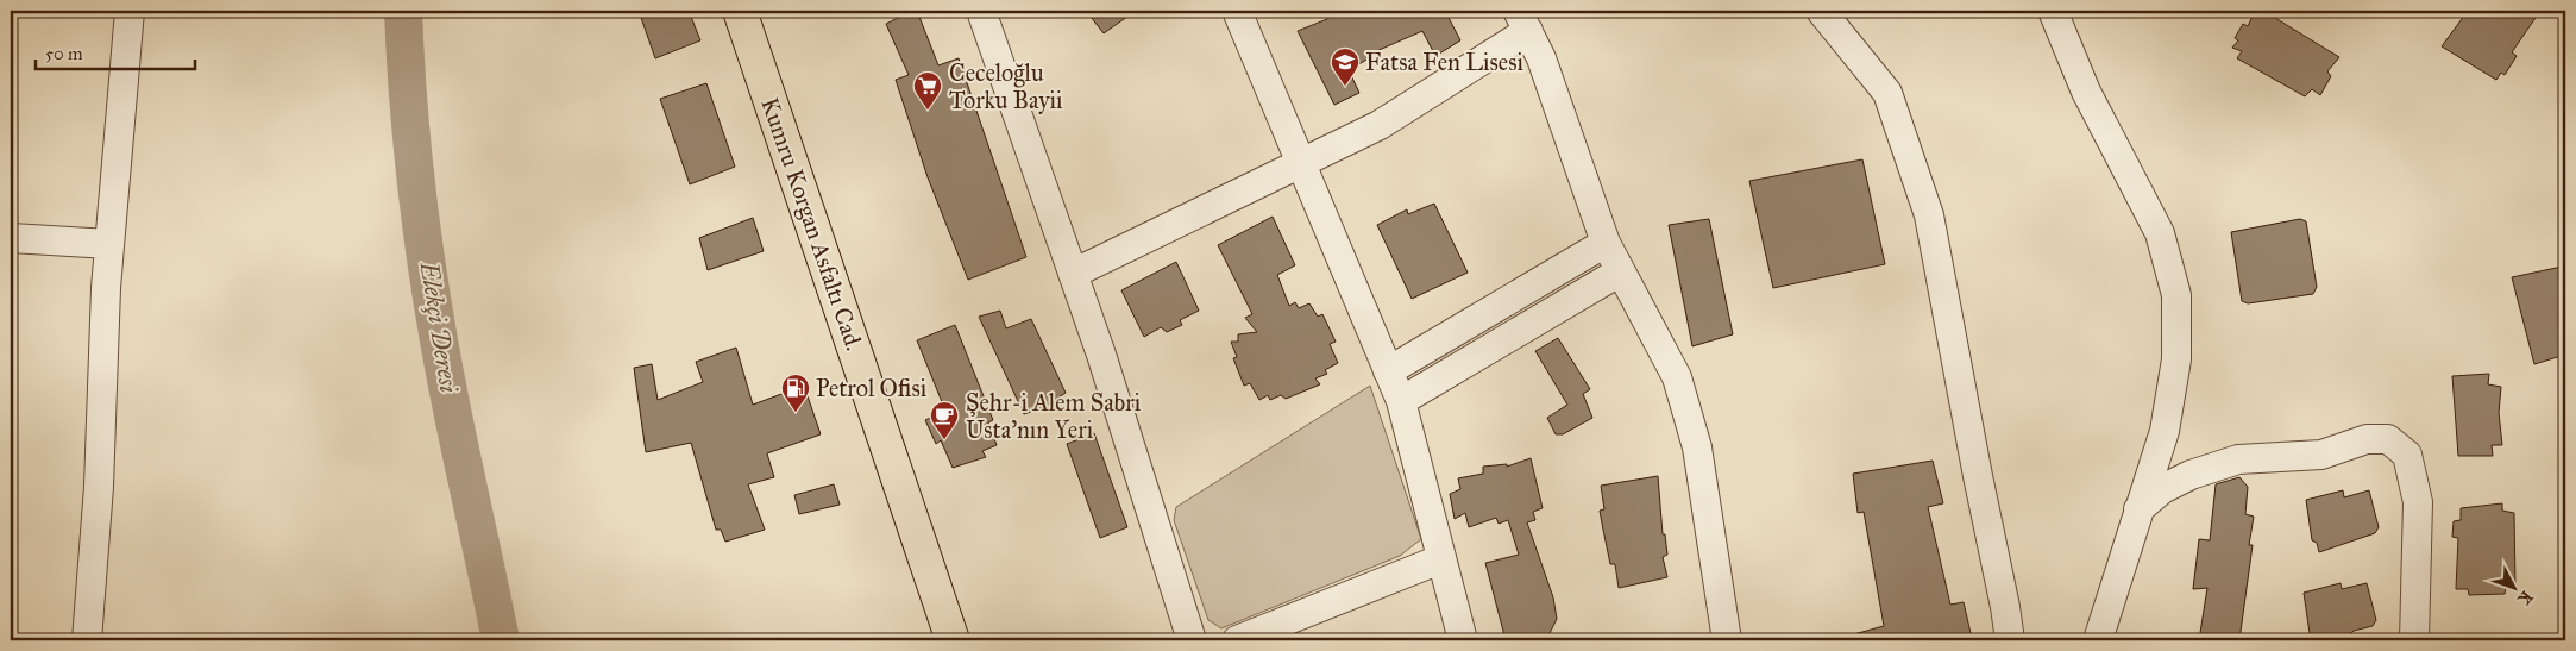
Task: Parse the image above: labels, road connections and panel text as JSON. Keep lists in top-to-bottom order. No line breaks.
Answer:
{"streets":{"main road":["Kumru Korgan Asfaltı Cad."]},"water":["Elekçi Deresi"],"places":{"school or university":["Fatsa Fen Lisesi"],"supermarket":["Ceceloğlu Torku Bayii"],"fuel station":["Petrol Ofisi"],"cafe":["Şehr-i Alem Sabri Usta'nın Yeri"]},"scale_bar":"50 m","north":"bottom right"}
